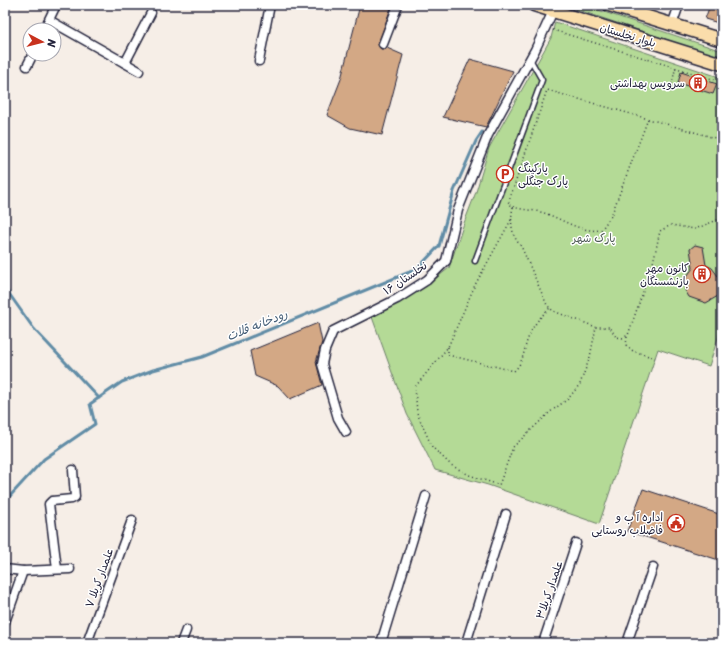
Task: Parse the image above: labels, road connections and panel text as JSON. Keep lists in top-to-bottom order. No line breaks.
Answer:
{"streets":{"main road":["بلوار نخلستان"],"street":["نخلستان ۱۶","علمدار کربلا ۷","علمدار کربلا۳"]},"crossings":[["بلوار نخلستان","نخلستان ۱۶"]],"water":["رودخانه قلات"],"parks":["پارک شهر"],"places":{"building":["سرویس بهداشتی","کانون مهر بازنشستگان"],"parking":["پارکینگ پارک جنگلی"],"public building":["اداره آ ب و فاضلاب روستایی"]},"north":"right"}
